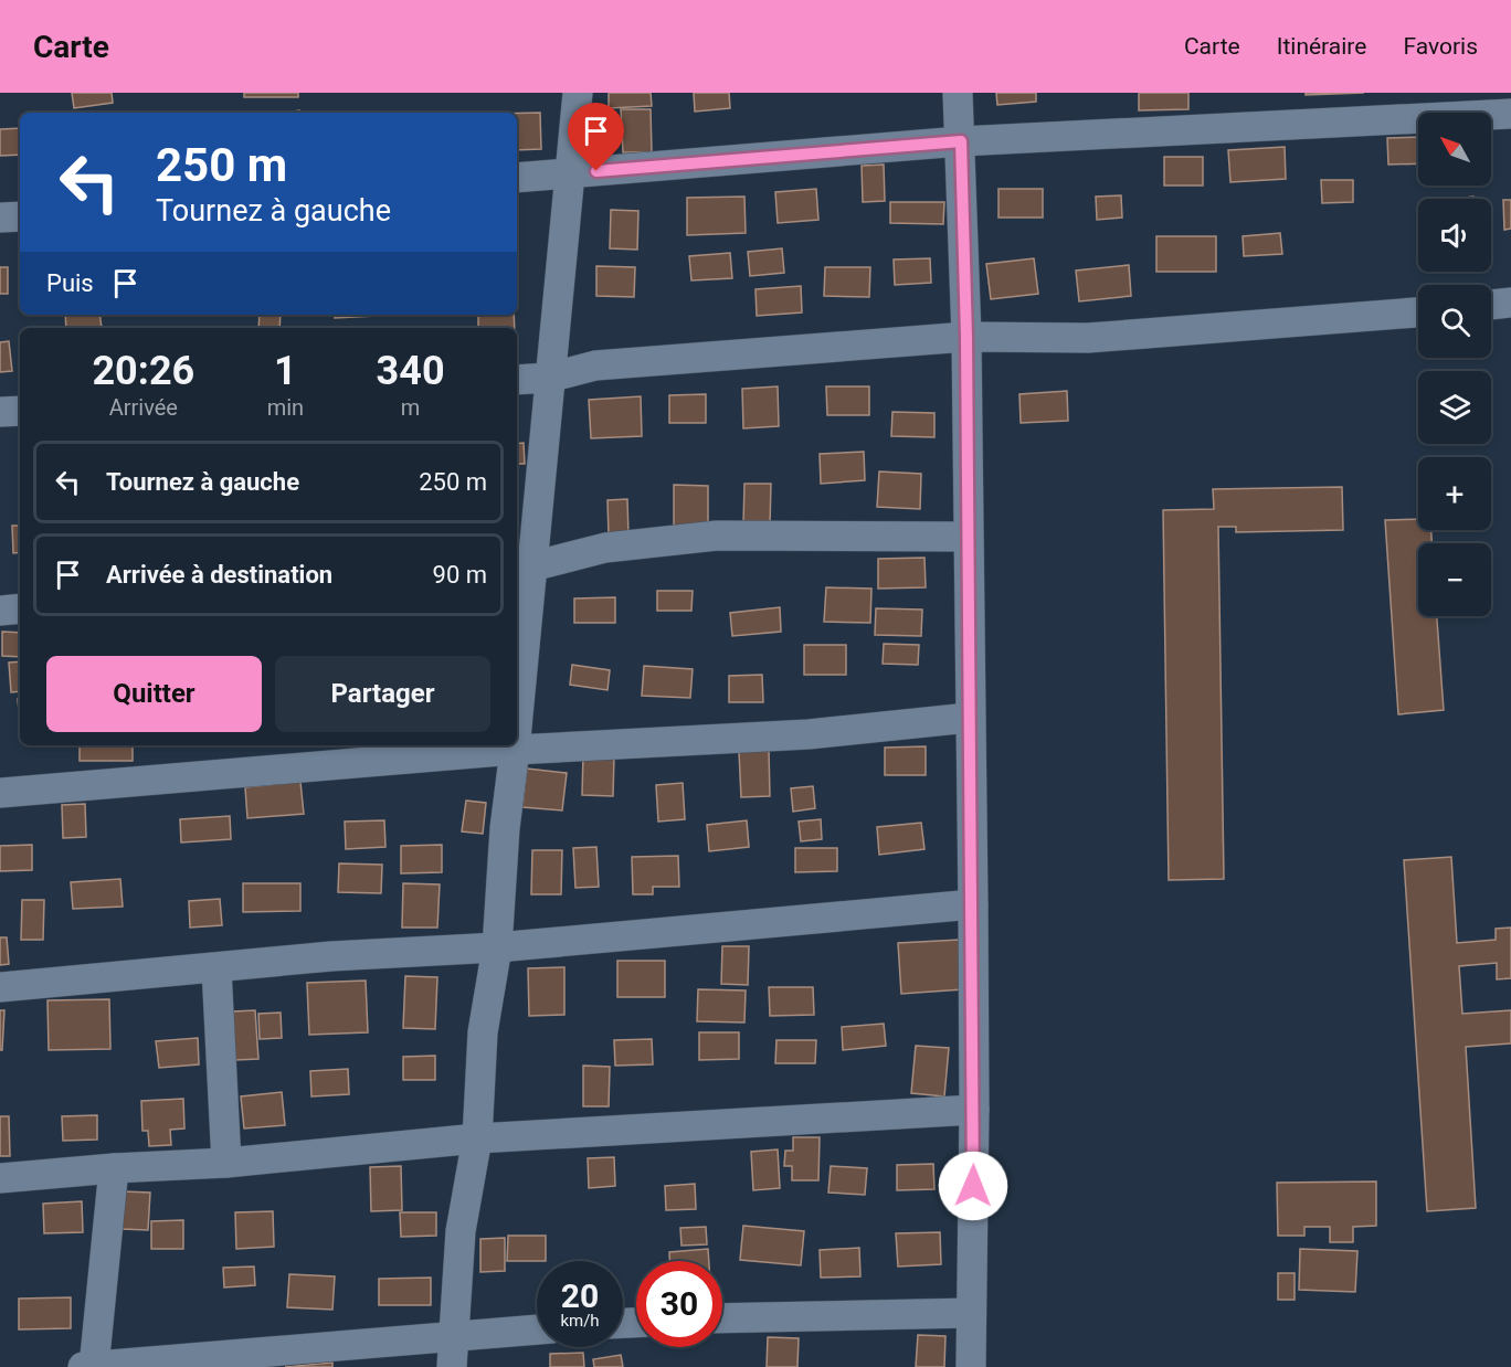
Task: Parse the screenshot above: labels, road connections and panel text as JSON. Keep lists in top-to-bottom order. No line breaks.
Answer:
{"north":"top left","page":{"header":"Carte","nav":["Carte","Itinéraire","Favoris"],"map_buttons":["+","−"],"turn":["250 m","Tournez à gauche"],"then":"Puis","eta":["20:26","Arrivée","1","min","340","m"],"list":[{"name":"Tournez à gauche","value":"250 m"},{"name":"Arrivée à destination","value":"90 m"}],"buttons":["Quitter","Partager"],"speed":"20 km/h","limit":"30"}}
